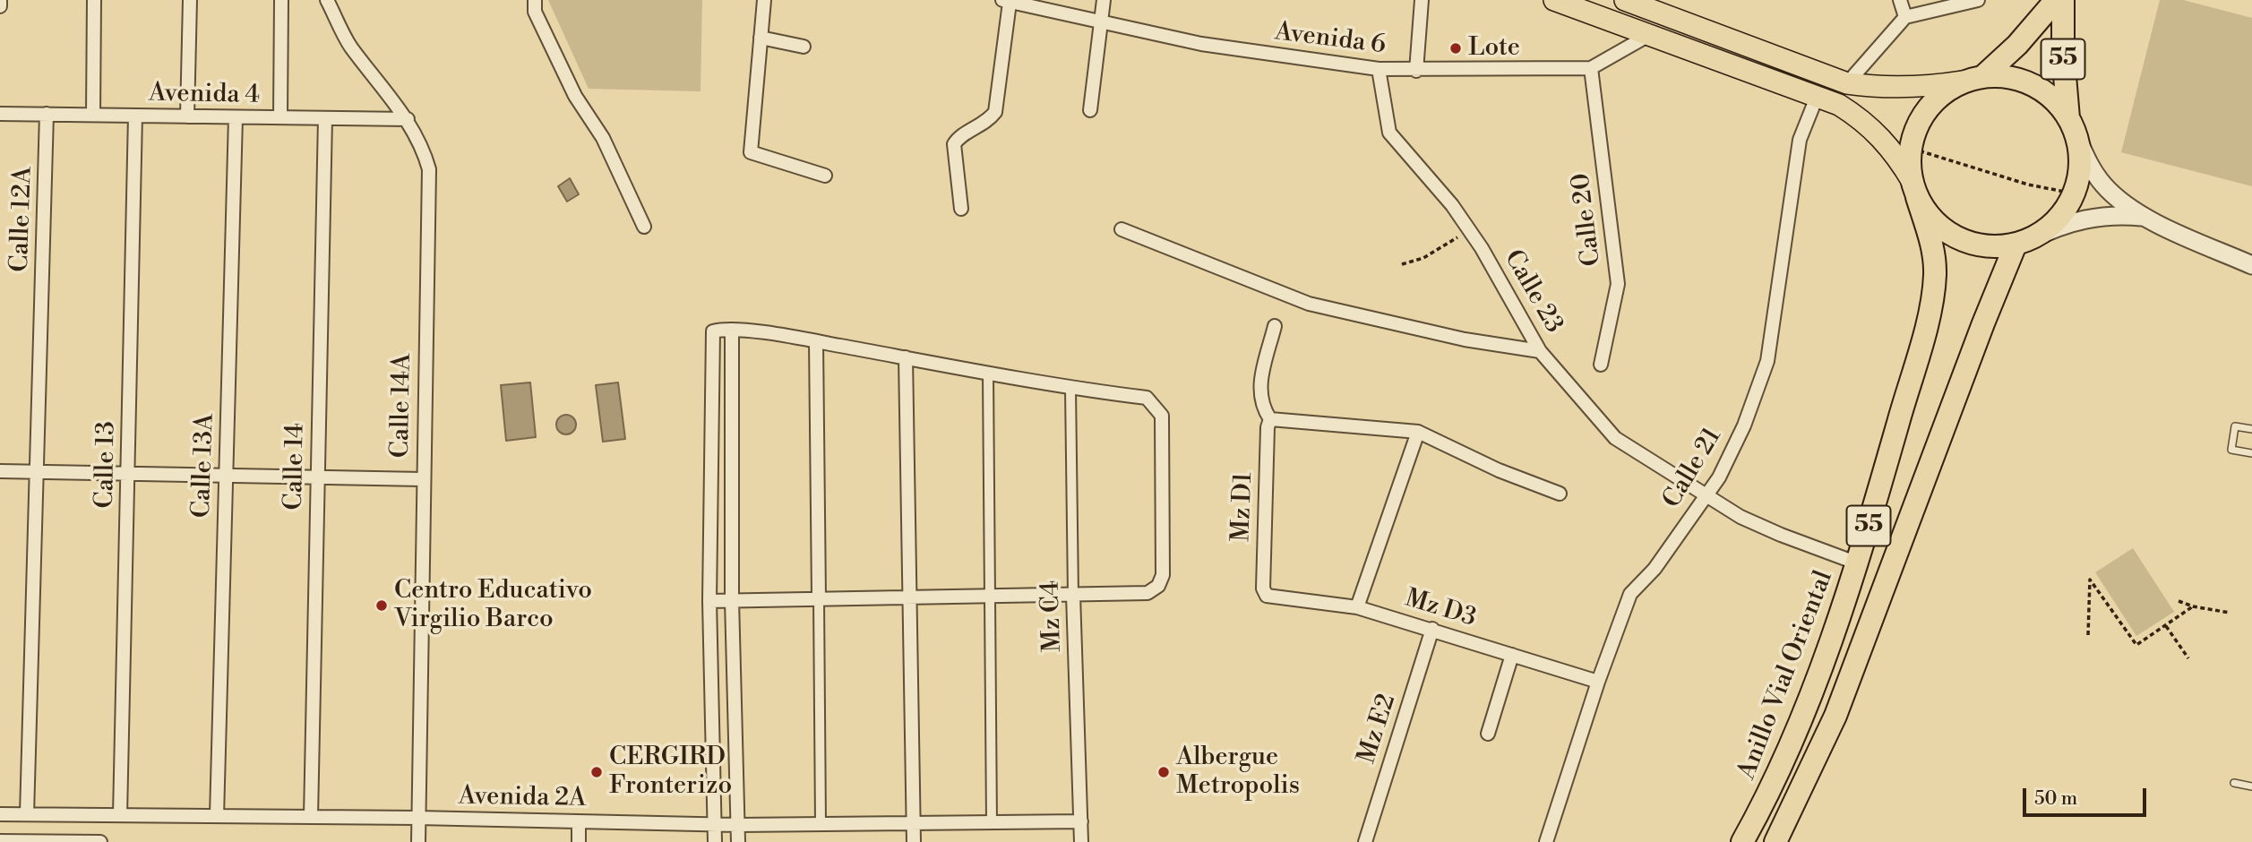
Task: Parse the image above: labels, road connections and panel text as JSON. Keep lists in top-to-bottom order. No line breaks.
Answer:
{"streets":{"highway":["55","Anillo Vial Oriental"],"street":["Avenida 6","Avenida 4","Calle 12A","Calle 20","Calle 23","Calle 14A","Calle 13","Calle 13A","Calle 14","Calle 21","Mz D1","Mz D3","Mz C4","Mz E2","Avenida 2A"]},"crossings":[["Avenida 6","Calle 20"],["Avenida 6","Calle 23"],["Avenida 4","Calle 12A"],["Avenida 4","Calle 14A"],["Avenida 4","Calle 13"],["Avenida 4","Calle 13A"],["Avenida 4","Calle 14"],["Calle 12A","Avenida 2A"],["Calle 23","Calle 21"],["Calle 23","Anillo Vial Oriental"],["Calle 14A","Avenida 2A"],["Calle 13","Avenida 2A"],["Calle 13A","Avenida 2A"],["Calle 14","Avenida 2A"],["Calle 21","Mz D3"],["Mz D1","Mz D3"],["Mz D3","Mz E2"],["Mz C4","Avenida 2A"]],"places":["Lote","Centro Educativo Virgilio Barco","CERGIRD Fronterizo","Albergue Metropolis"],"scale_bar":"50 m"}
